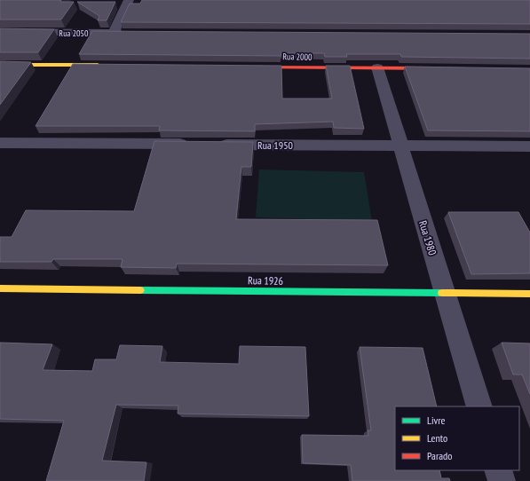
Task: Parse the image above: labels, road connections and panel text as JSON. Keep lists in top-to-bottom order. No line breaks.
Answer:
{"streets":{"street":["Rua 2050","Rua 2000","Rua 1950","Rua 1980","Rua 1926"]},"crossings":[["Rua 2000","Rua 1980"],["Rua 1950","Rua 1980"],["Rua 1980","Rua 1926"]],"legend":["Livre","Lento","Parado"]}
